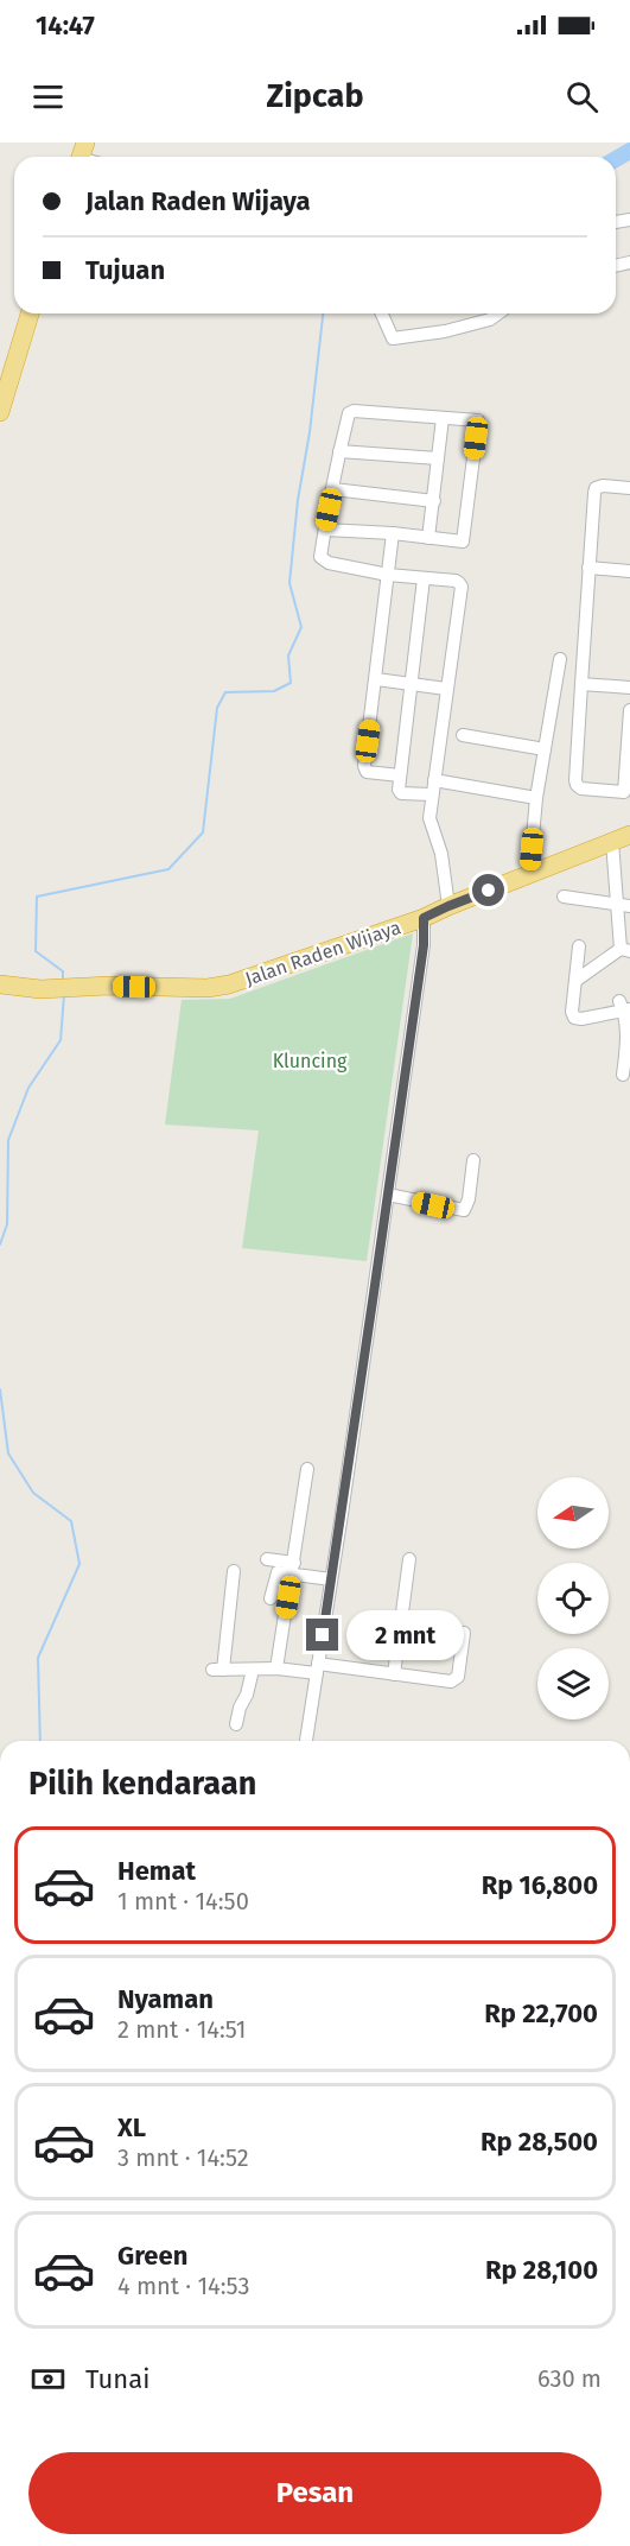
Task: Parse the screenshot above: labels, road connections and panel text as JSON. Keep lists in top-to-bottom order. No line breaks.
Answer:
{"streets":{"highway":["Jalan Raden Wijaya"]},"parks":["Kluncing"],"north":"left","page":{"status":"14:47","header":"Zipcab","banner":["Jalan Raden Wijaya","Tujuan"],"bubble":"2 mnt","heading":"Pilih kendaraan","list":[{"name":"Hemat","note":"1 mnt · 14:50","value":"Rp 16,800"},{"name":"Nyaman","note":"2 mnt · 14:51","value":"Rp 22,700"},{"name":"XL","note":"3 mnt · 14:52","value":"Rp 28,500"},{"name":"Green","note":"4 mnt · 14:53","value":"Rp 28,100"}],"pay":["Tunai","630 m"],"buttons":"Pesan"}}
